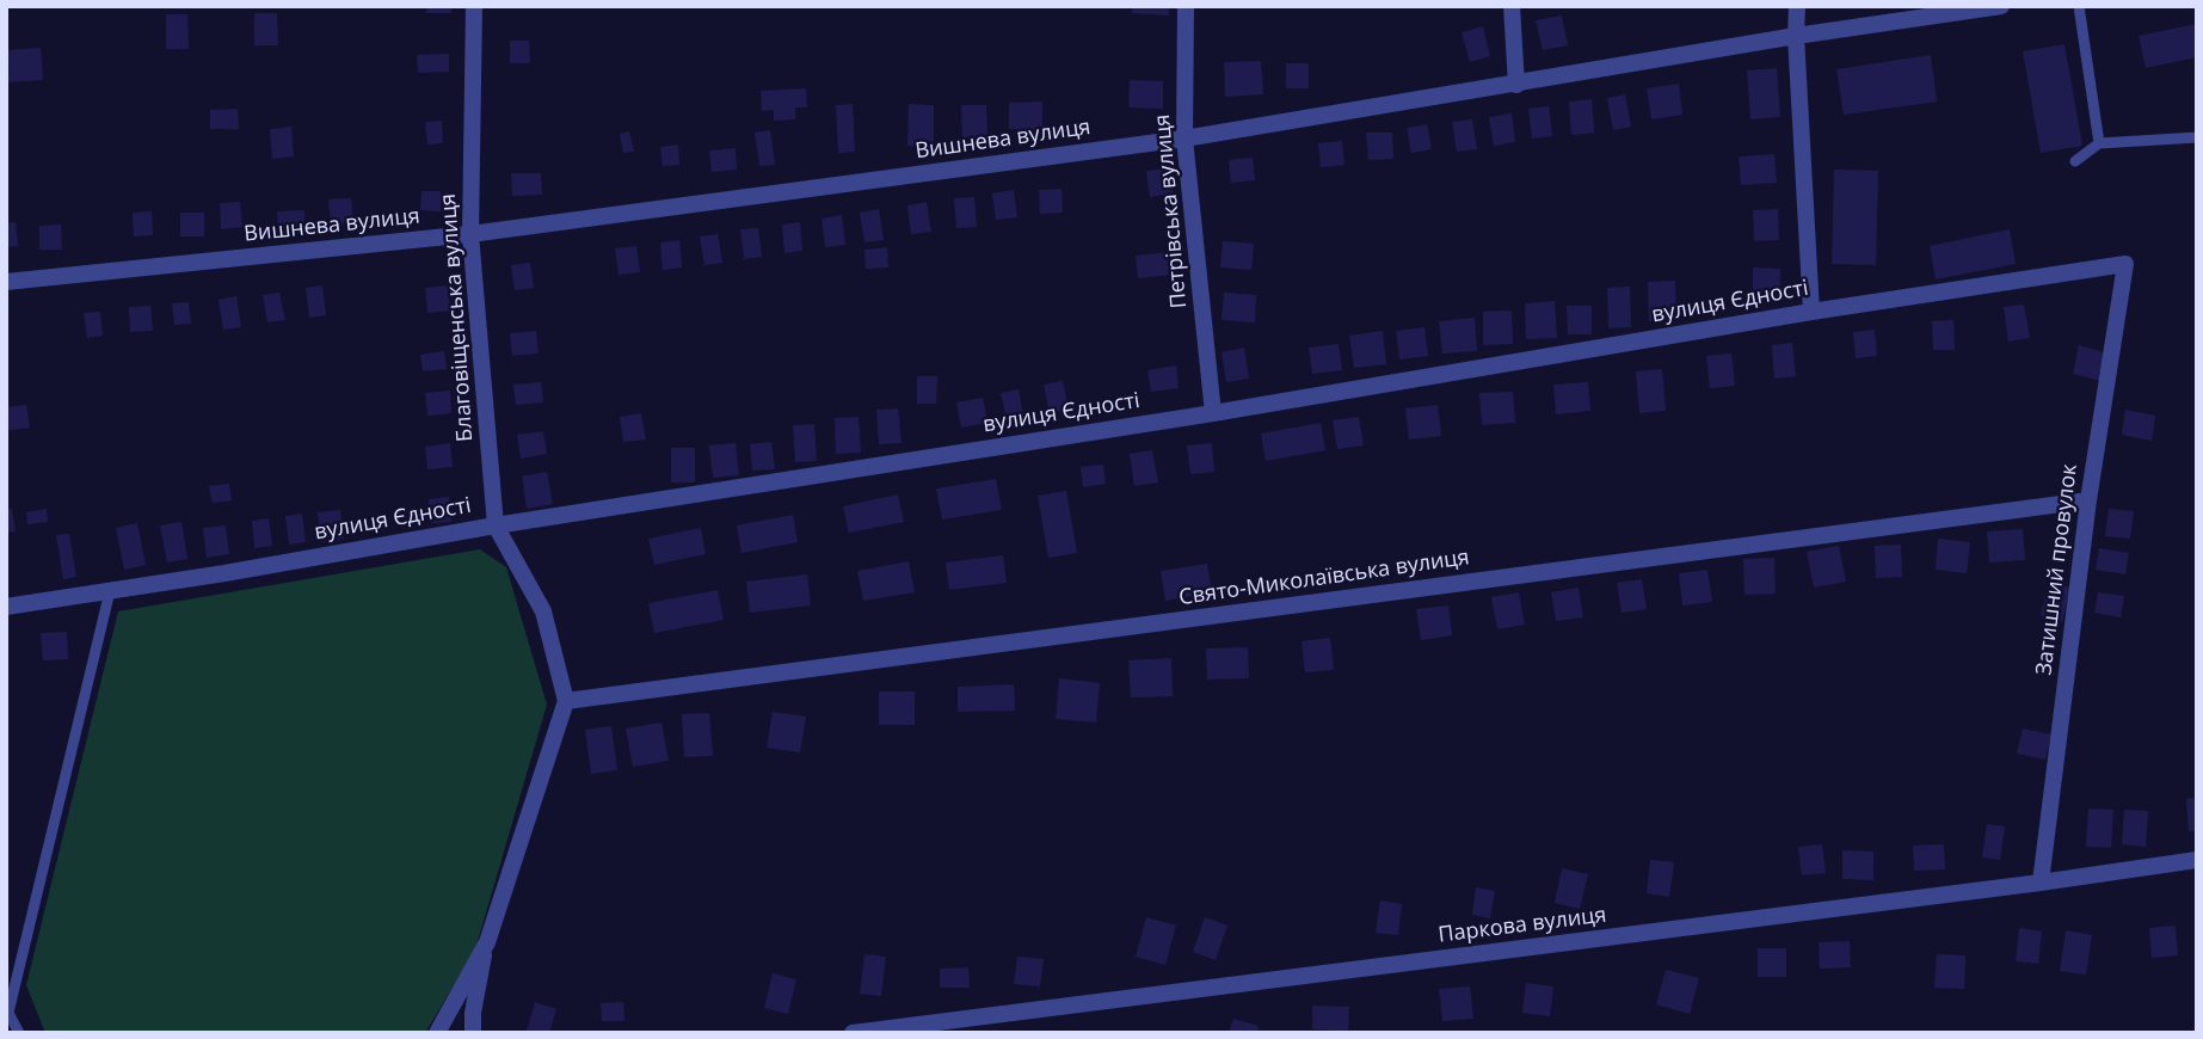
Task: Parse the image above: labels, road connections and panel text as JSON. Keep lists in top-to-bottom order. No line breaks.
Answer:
{"streets":{"street":["Вишнева вулиця","Петрівська вулиця","вулиця Єдності","Благовіщенська вулиця","Затишний провулок","Свято-Миколаївська вулиця","Паркова вулиця"]},"crossings":[["Вишнева вулиця","Петрівська вулиця"],["Вишнева вулиця","Благовіщенська вулиця"],["Петрівська вулиця","вулиця Єдності"],["вулиця Єдності","Благовіщенська вулиця"],["вулиця Єдності","Затишний провулок"],["Затишний провулок","Свято-Миколаївська вулиця"],["Затишний провулок","Паркова вулиця"]]}
